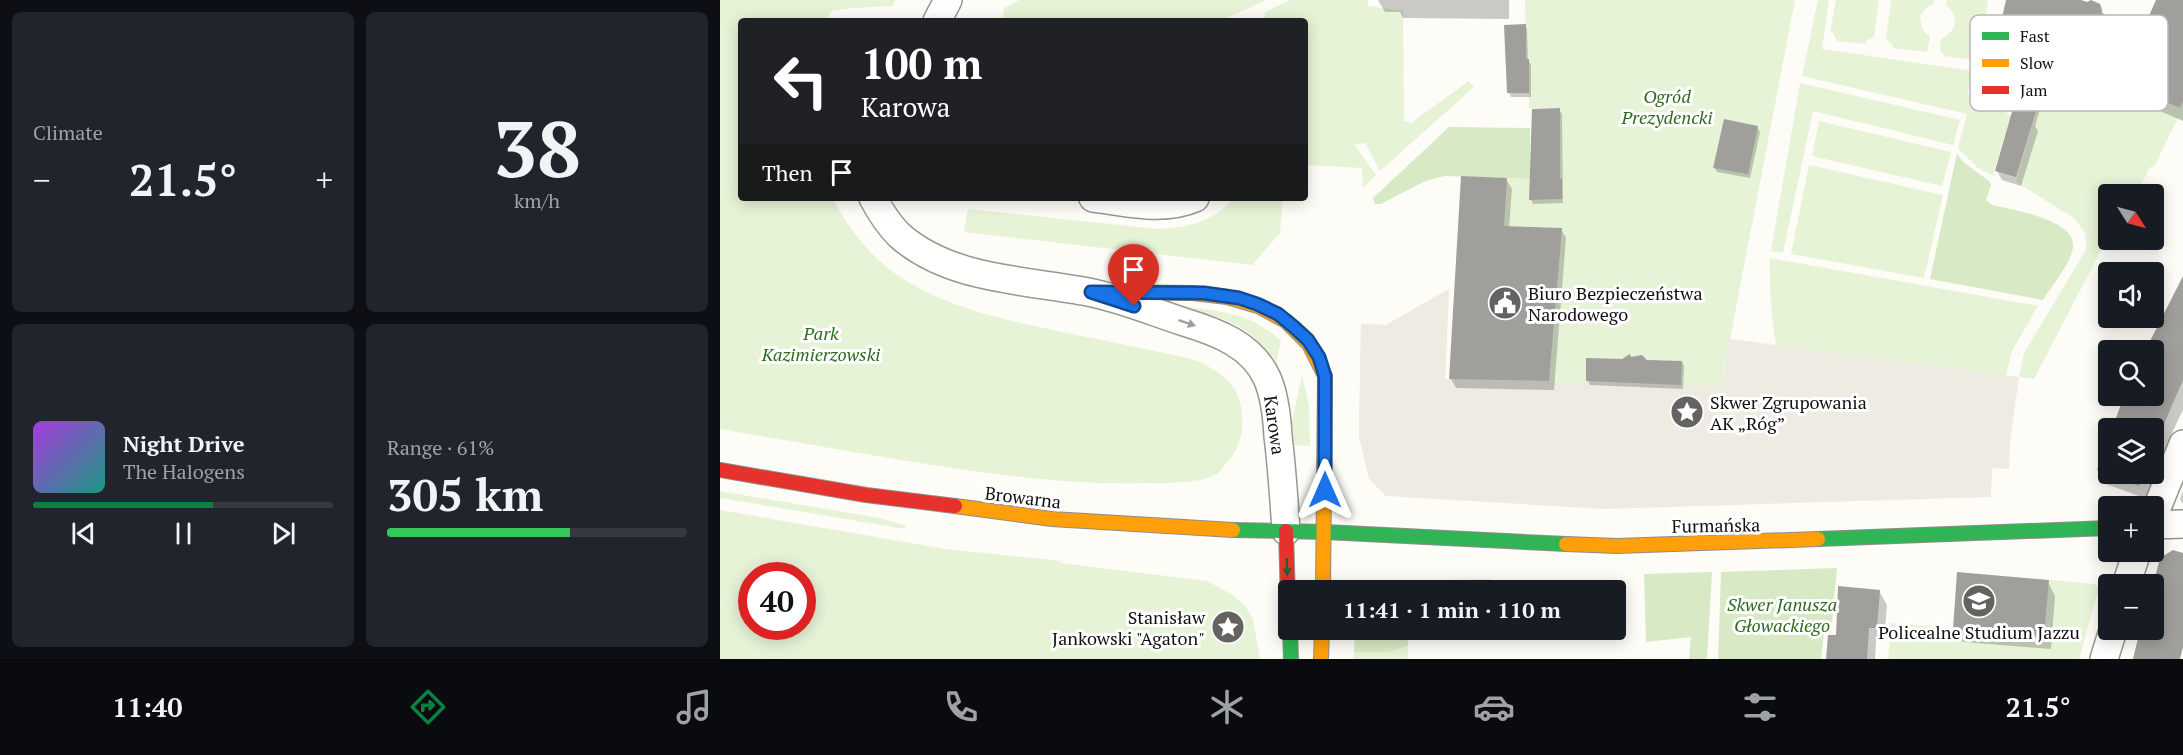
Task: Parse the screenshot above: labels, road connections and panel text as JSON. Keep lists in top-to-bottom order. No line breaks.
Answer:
{"streets":{"street":["Karowa","Browarna","Furmańska"]},"crossings":[["Karowa","Browarna"],["Karowa","Furmańska"],["Browarna","Furmańska"]],"parks":["Ogród Prezydencki","Park Kazimierzowski","Skwer Janusza Głowackiego"],"places":{"public building":["Biuro Bezpieczeństwa Narodowego"],"place":["Skwer Zgrupowania AK „Róg”","Stanisław Jankowski \"Agaton\""],"school or university":["Policealne Studium Jazzu"]},"legend":["Fast","Slow","Jam"],"north":"bottom right","page":{"tile":["Climate",["38","km/h"],["Range · 61%","305 km"]],"turn":["100 m","Karowa"],"then":"Then","heat":["−","21.5°","+"],"map_buttons":["+","−"],"song":["Night Drive","The Halogens"],"limit":"40","trip":"11:41 · 1 min · 110 m","tabs":["11:40","21.5°"]}}
